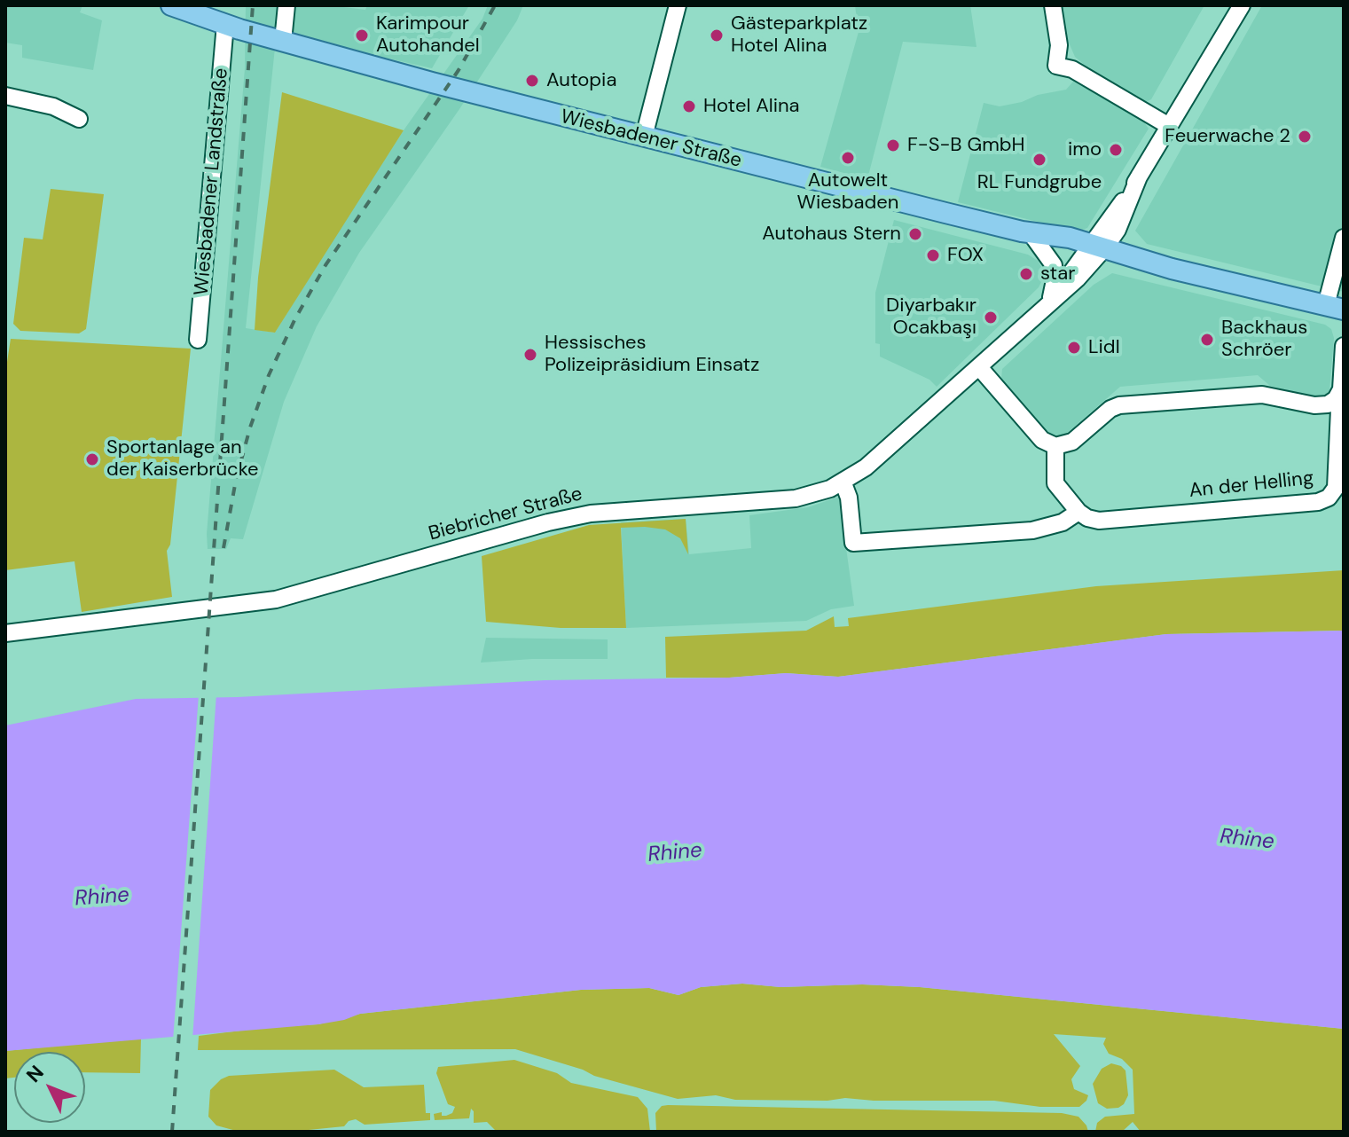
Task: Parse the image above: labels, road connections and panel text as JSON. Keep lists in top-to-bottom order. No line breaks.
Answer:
{"streets":{"main road":["Wiesbadener Straße"],"street":["Wiesbadener Landstraße","An der Helling","Biebricher Straße"]},"crossings":[["Wiesbadener Straße","Wiesbadener Landstraße"],["Wiesbadener Straße","Biebricher Straße"]],"water":["Rhine"],"places":["Karimpour Autohandel","Gästeparkplatz Hotel Alina","Autopia","Hotel Alina","Feuerwache 2","F-S-B GmbH","imo","Autowelt Wiesbaden","RL Fundgrube","Autohaus Stern","FOX","star","Diyarbakır Ocakbaşı","Backhaus Schröer","Lidl","Hessisches Polizeipräsidium Einsatz","Sportanlage an der Kaiserbrücke"],"north":"top left"}
